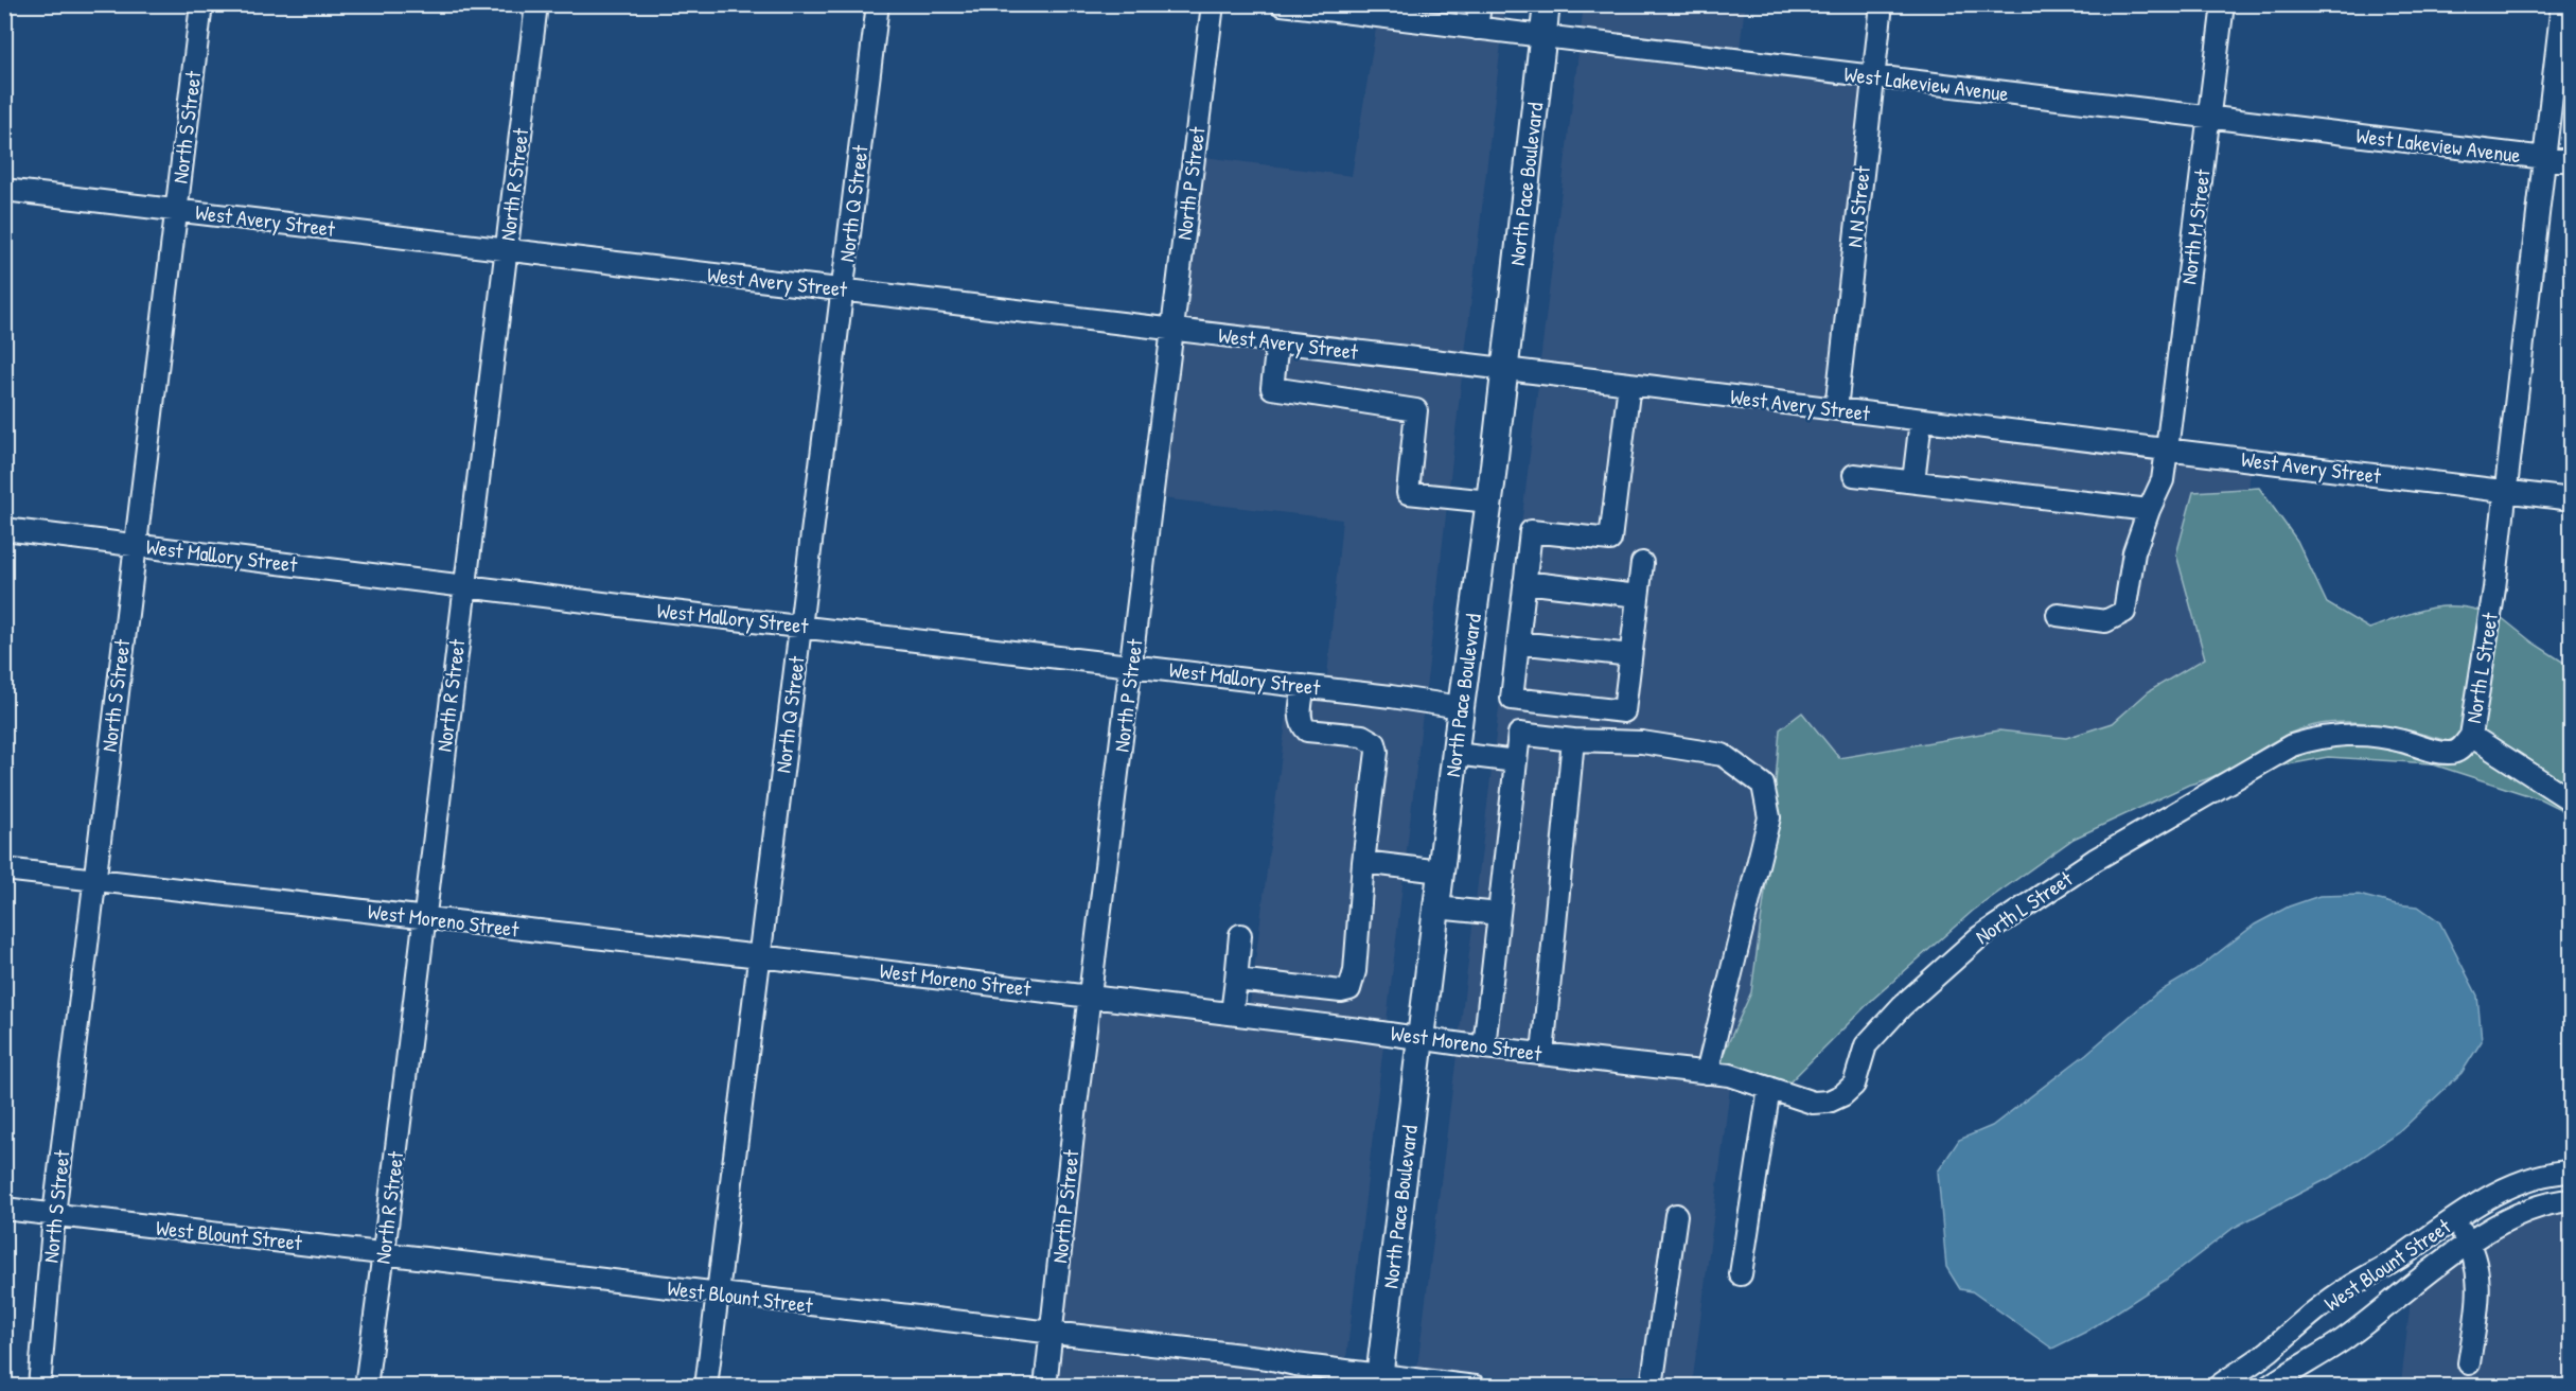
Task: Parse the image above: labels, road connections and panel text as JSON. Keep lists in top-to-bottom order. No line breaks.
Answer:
{"streets":{"main road":["North Pace Boulevard"],"street":["West Lakeview Avenue","North S Street","North P Street","North R Street","North Q Street","N N Street","West Avery Street","North M Street","West Mallory Street","North L Street","West Moreno Street","West Blount Street"]},"crossings":[["West Lakeview Avenue","North Pace Boulevard"],["West Lakeview Avenue","N N Street"],["West Lakeview Avenue","North M Street"],["West Lakeview Avenue","North L Street"],["North S Street","West Avery Street"],["North S Street","West Mallory Street"],["North S Street","West Moreno Street"],["North S Street","West Blount Street"],["North P Street","West Avery Street"],["North P Street","West Mallory Street"],["North P Street","West Moreno Street"],["North P Street","West Blount Street"],["North R Street","West Avery Street"],["North R Street","West Mallory Street"],["North R Street","West Moreno Street"],["North R Street","West Blount Street"],["North Pace Boulevard","West Avery Street"],["North Pace Boulevard","West Mallory Street"],["North Pace Boulevard","West Moreno Street"],["North Pace Boulevard","West Blount Street"],["North Q Street","West Avery Street"],["North Q Street","West Mallory Street"],["North Q Street","West Moreno Street"],["North Q Street","West Blount Street"],["N N Street","West Avery Street"],["West Avery Street","North M Street"],["West Avery Street","North L Street"],["North L Street","West Moreno Street"]]}
